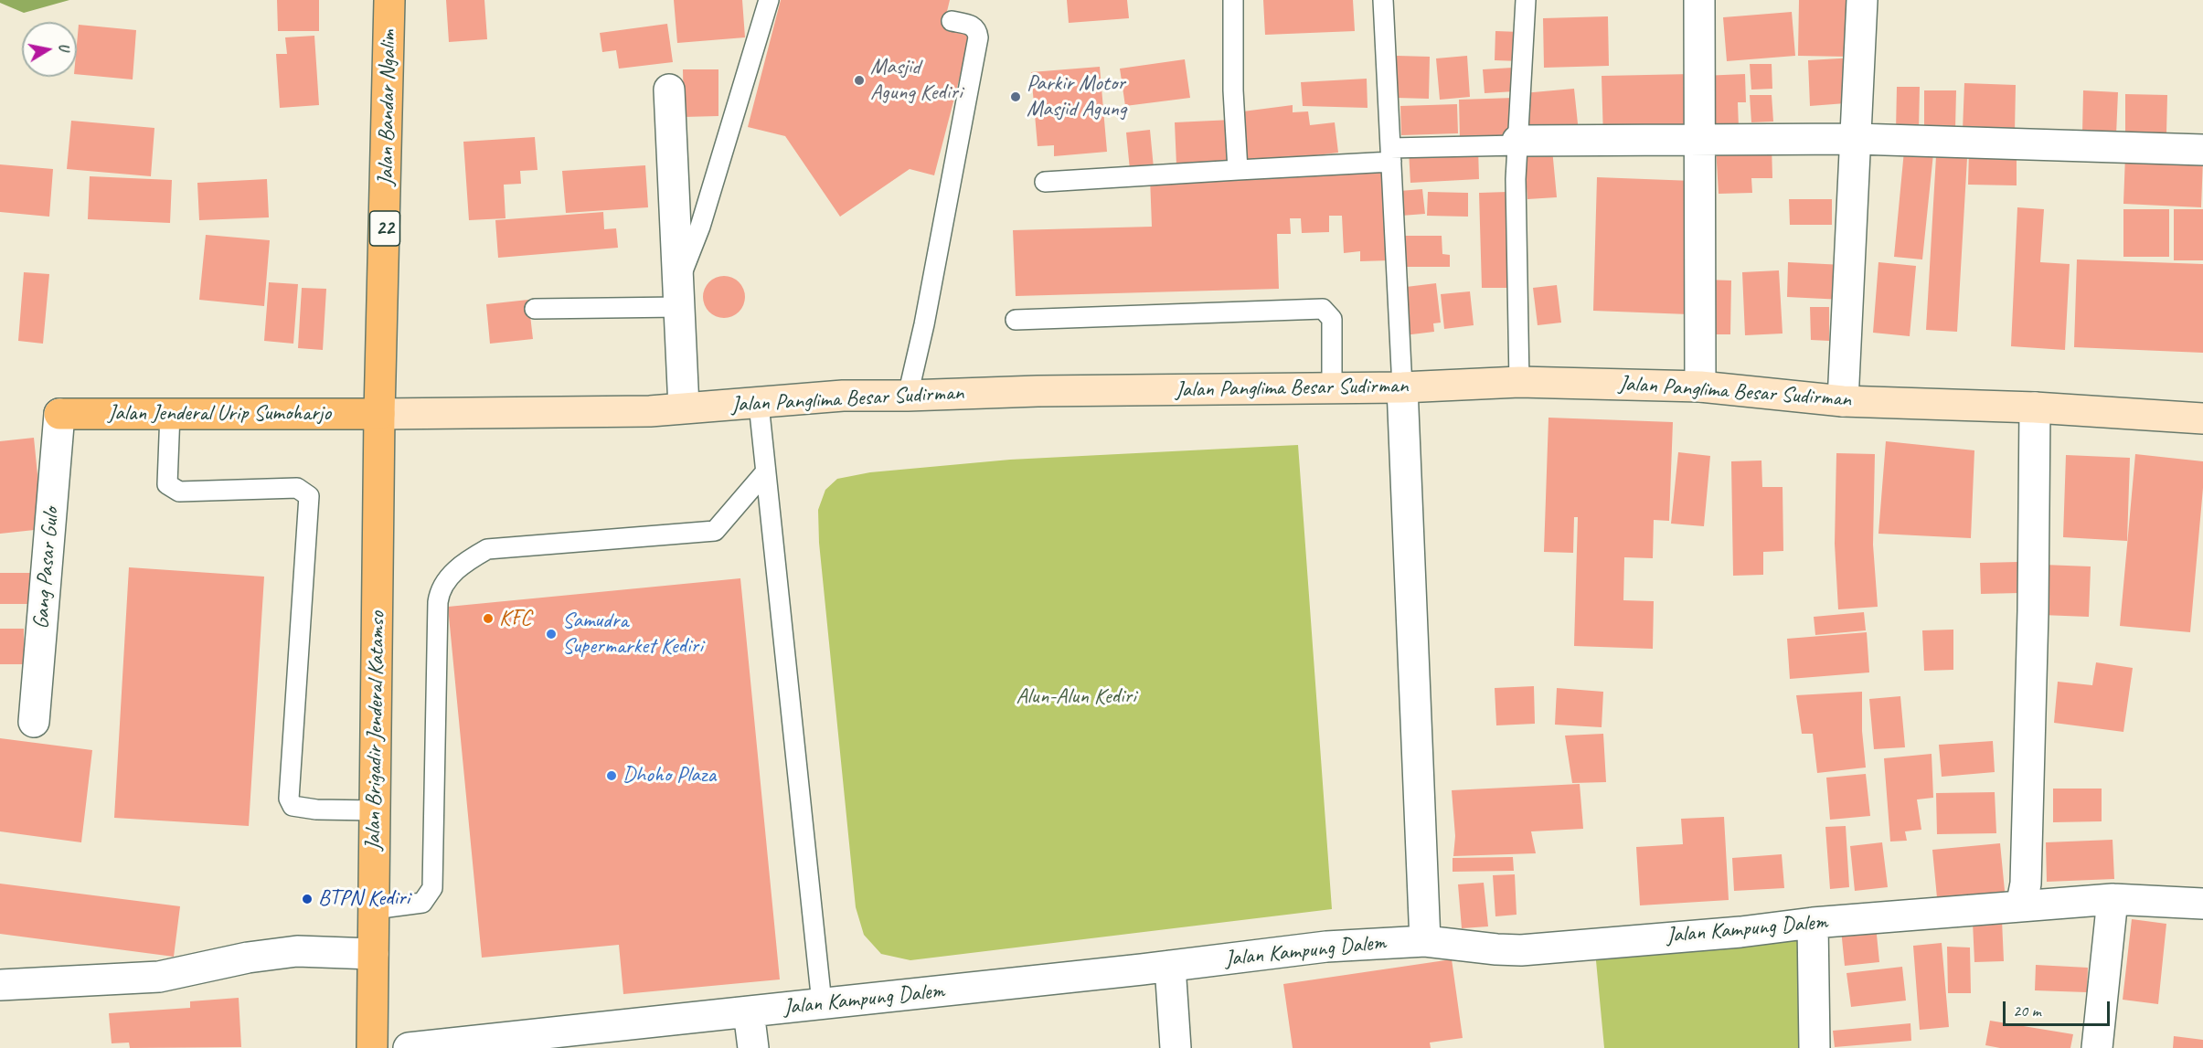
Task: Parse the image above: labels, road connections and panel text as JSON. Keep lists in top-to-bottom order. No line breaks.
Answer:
{"streets":{"main road":["Jalan Bandar Ngalim","22","Jalan Panglima Besar Sudirman","Jalan Jenderal Urip Sumoharjo","Jalan Brigadir Jenderal Katamso"],"street":["Gang Pasar Gulo","Jalan Kampung Dalem"]},"crossings":[["Jalan Bandar Ngalim","Jalan Panglima Besar Sudirman"],["Jalan Bandar Ngalim","Jalan Jenderal Urip Sumoharjo"],["Jalan Bandar Ngalim","Jalan Brigadir Jenderal Katamso"],["Jalan Panglima Besar Sudirman","Jalan Jenderal Urip Sumoharjo"],["Jalan Panglima Besar Sudirman","Jalan Brigadir Jenderal Katamso"],["Jalan Jenderal Urip Sumoharjo","Gang Pasar Gulo"],["Jalan Jenderal Urip Sumoharjo","Jalan Brigadir Jenderal Katamso"]],"parks":["Alun-Alun Kediri"],"places":["Masjid Agung Kediri","Parkir Motor Masjid Agung","KFC","Samudra Supermarket Kediri","Dhoho Plaza","BTPN Kediri"],"scale_bar":"20 m","north":"right"}
